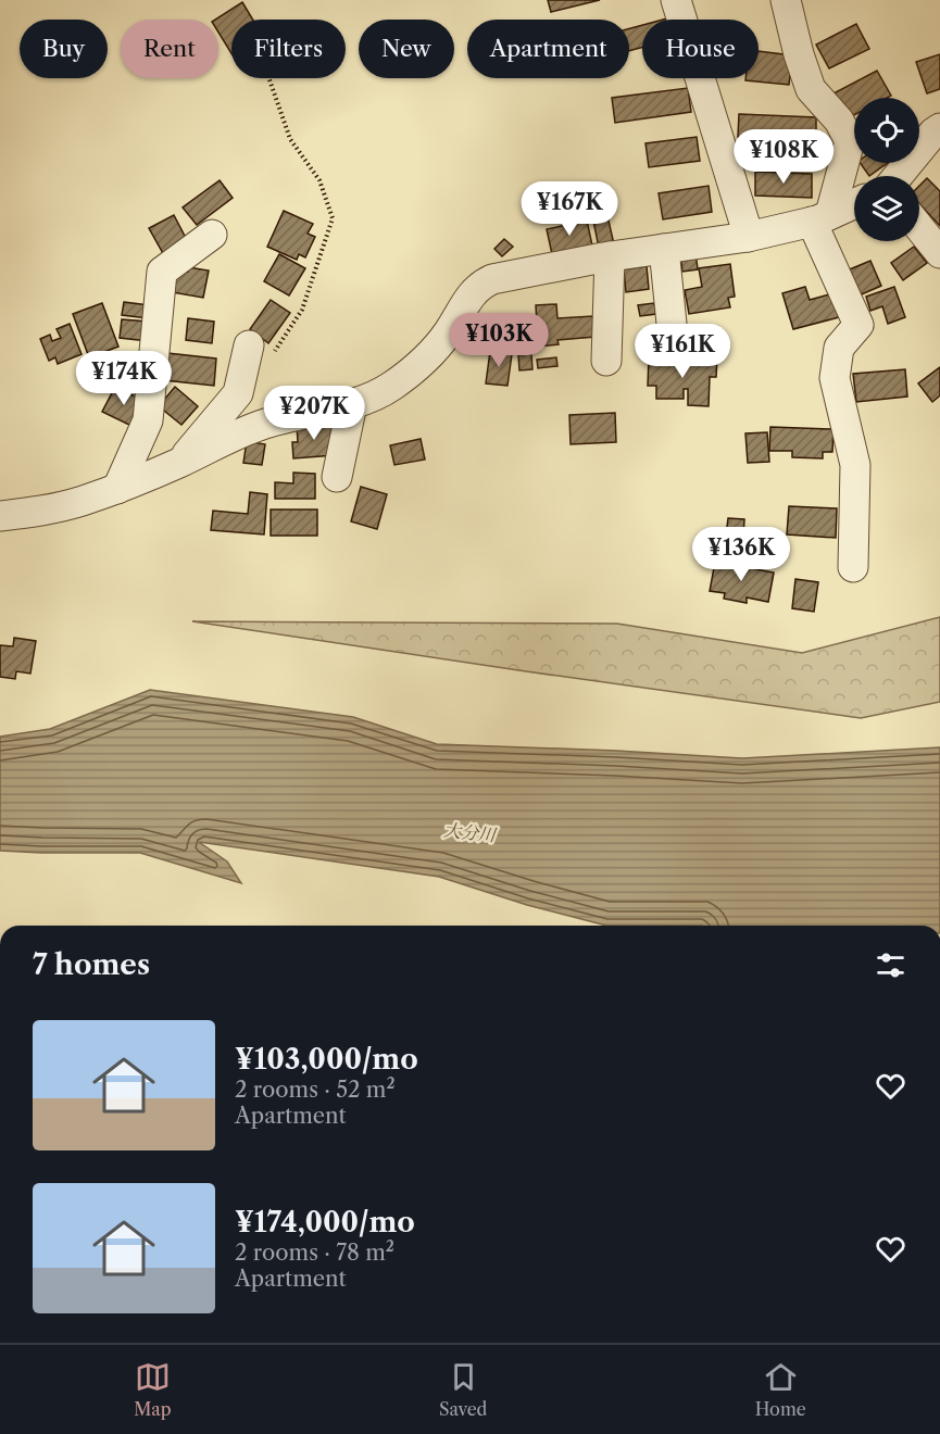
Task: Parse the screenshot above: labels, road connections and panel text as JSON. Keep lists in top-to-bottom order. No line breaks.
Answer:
{"water":["大分川"],"page":{"chip":["Buy","Rent","Filters","New","Apartment","House"],"price":["¥108K","¥167K","¥103K","¥161K","¥174K","¥207K","¥136K"],"heading":"7 homes","list":[{"name":"¥103,000/mo","note":"2 rooms · 52 m² · Apartment"},{"name":"¥174,000/mo","note":"2 rooms · 78 m² · Apartment"}],"tabs":["Map","Saved","Home"]}}
